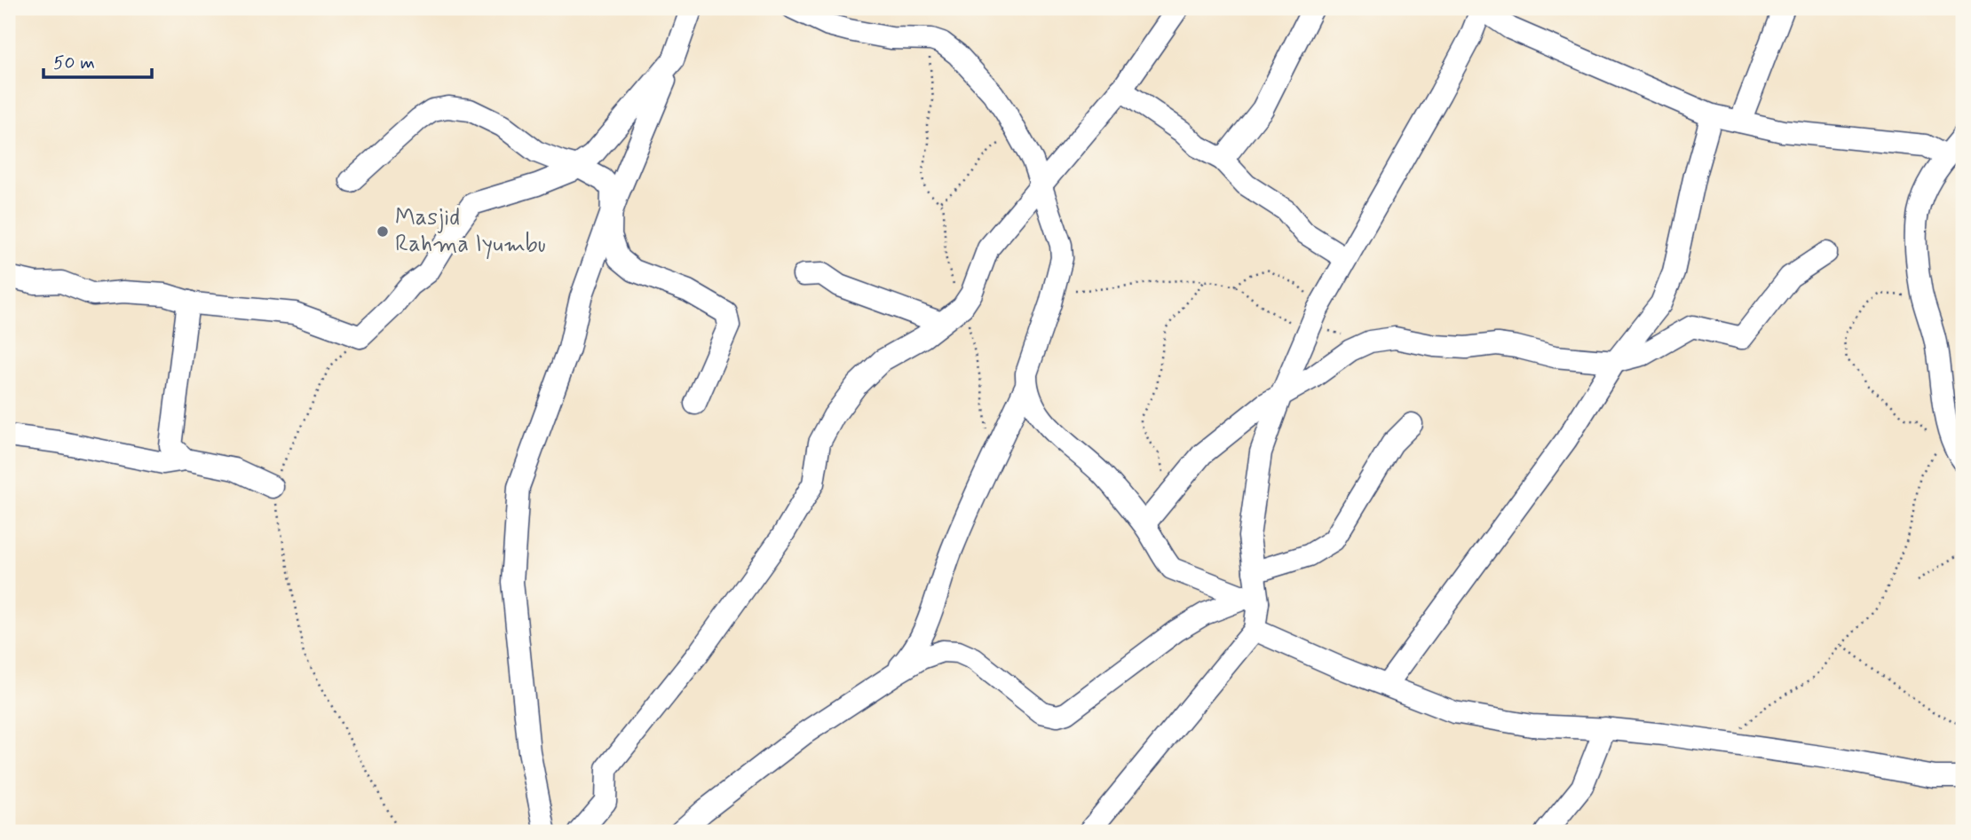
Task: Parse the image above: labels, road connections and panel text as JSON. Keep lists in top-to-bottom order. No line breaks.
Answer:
{"places":["Masjid Rahma Iyumbu"],"scale_bar":"50 m"}
